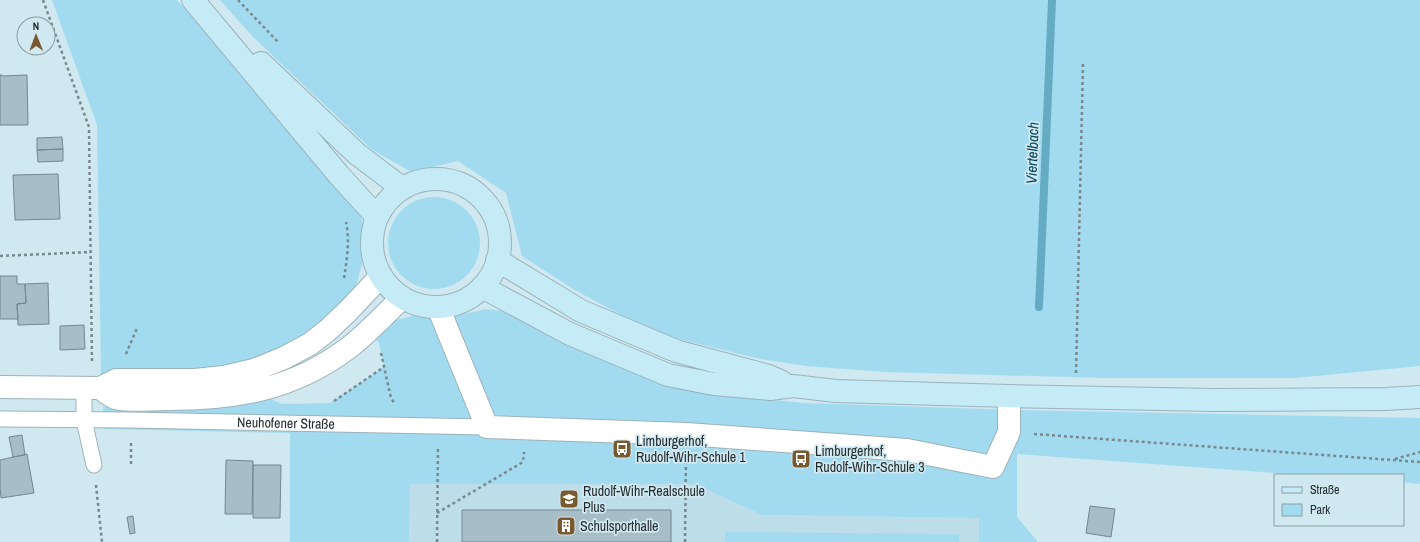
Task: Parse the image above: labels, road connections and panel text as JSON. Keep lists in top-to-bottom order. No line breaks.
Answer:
{"streets":{"street":["Neuhofener Straße"]},"water":["Viertelbach"],"places":{"bus stop":["Limburgerhof, Rudolf-Wihr-Schule 1","Limburgerhof, Rudolf-Wihr-Schule 3"],"school or university":["Rudolf-Wihr-Realschule Plus"],"building":["Schulsporthalle"]},"legend":["Straße","Park"],"north":"top"}
